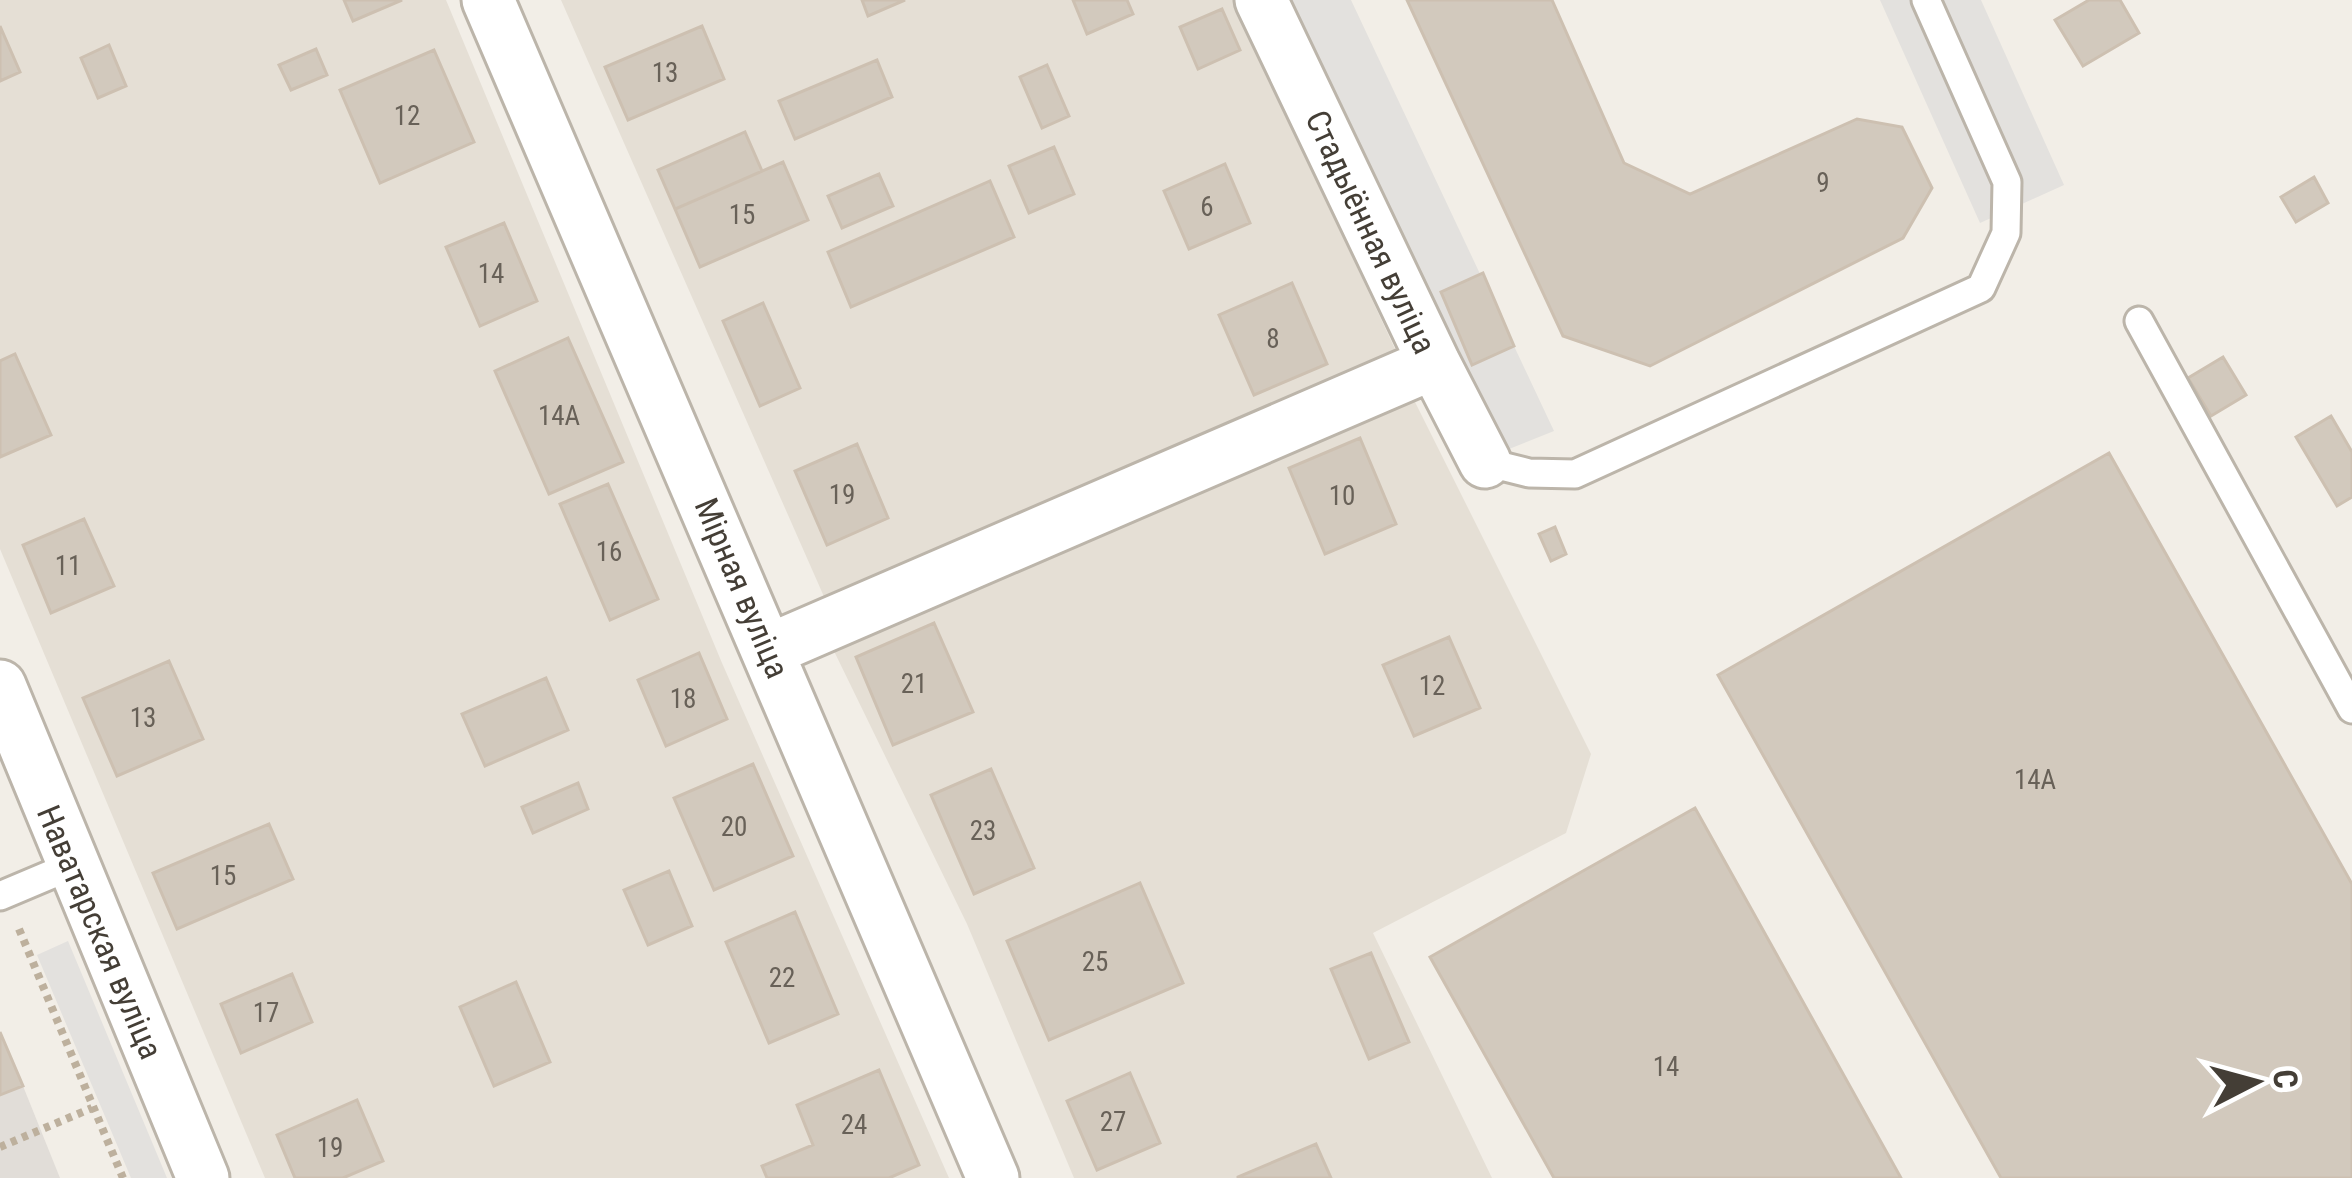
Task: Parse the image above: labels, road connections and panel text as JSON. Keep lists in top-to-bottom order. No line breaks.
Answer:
{"streets":{"street":["Стадыённая вуліца","Мірная вуліца","Наватарская вуліца"]},"house_numbers":["13","12","9","6","15","14","8","14А","19","10","16","11","21","12","18","13","14А","20","23","15","25","22","17","14","27","24","19"],"north":"right"}
